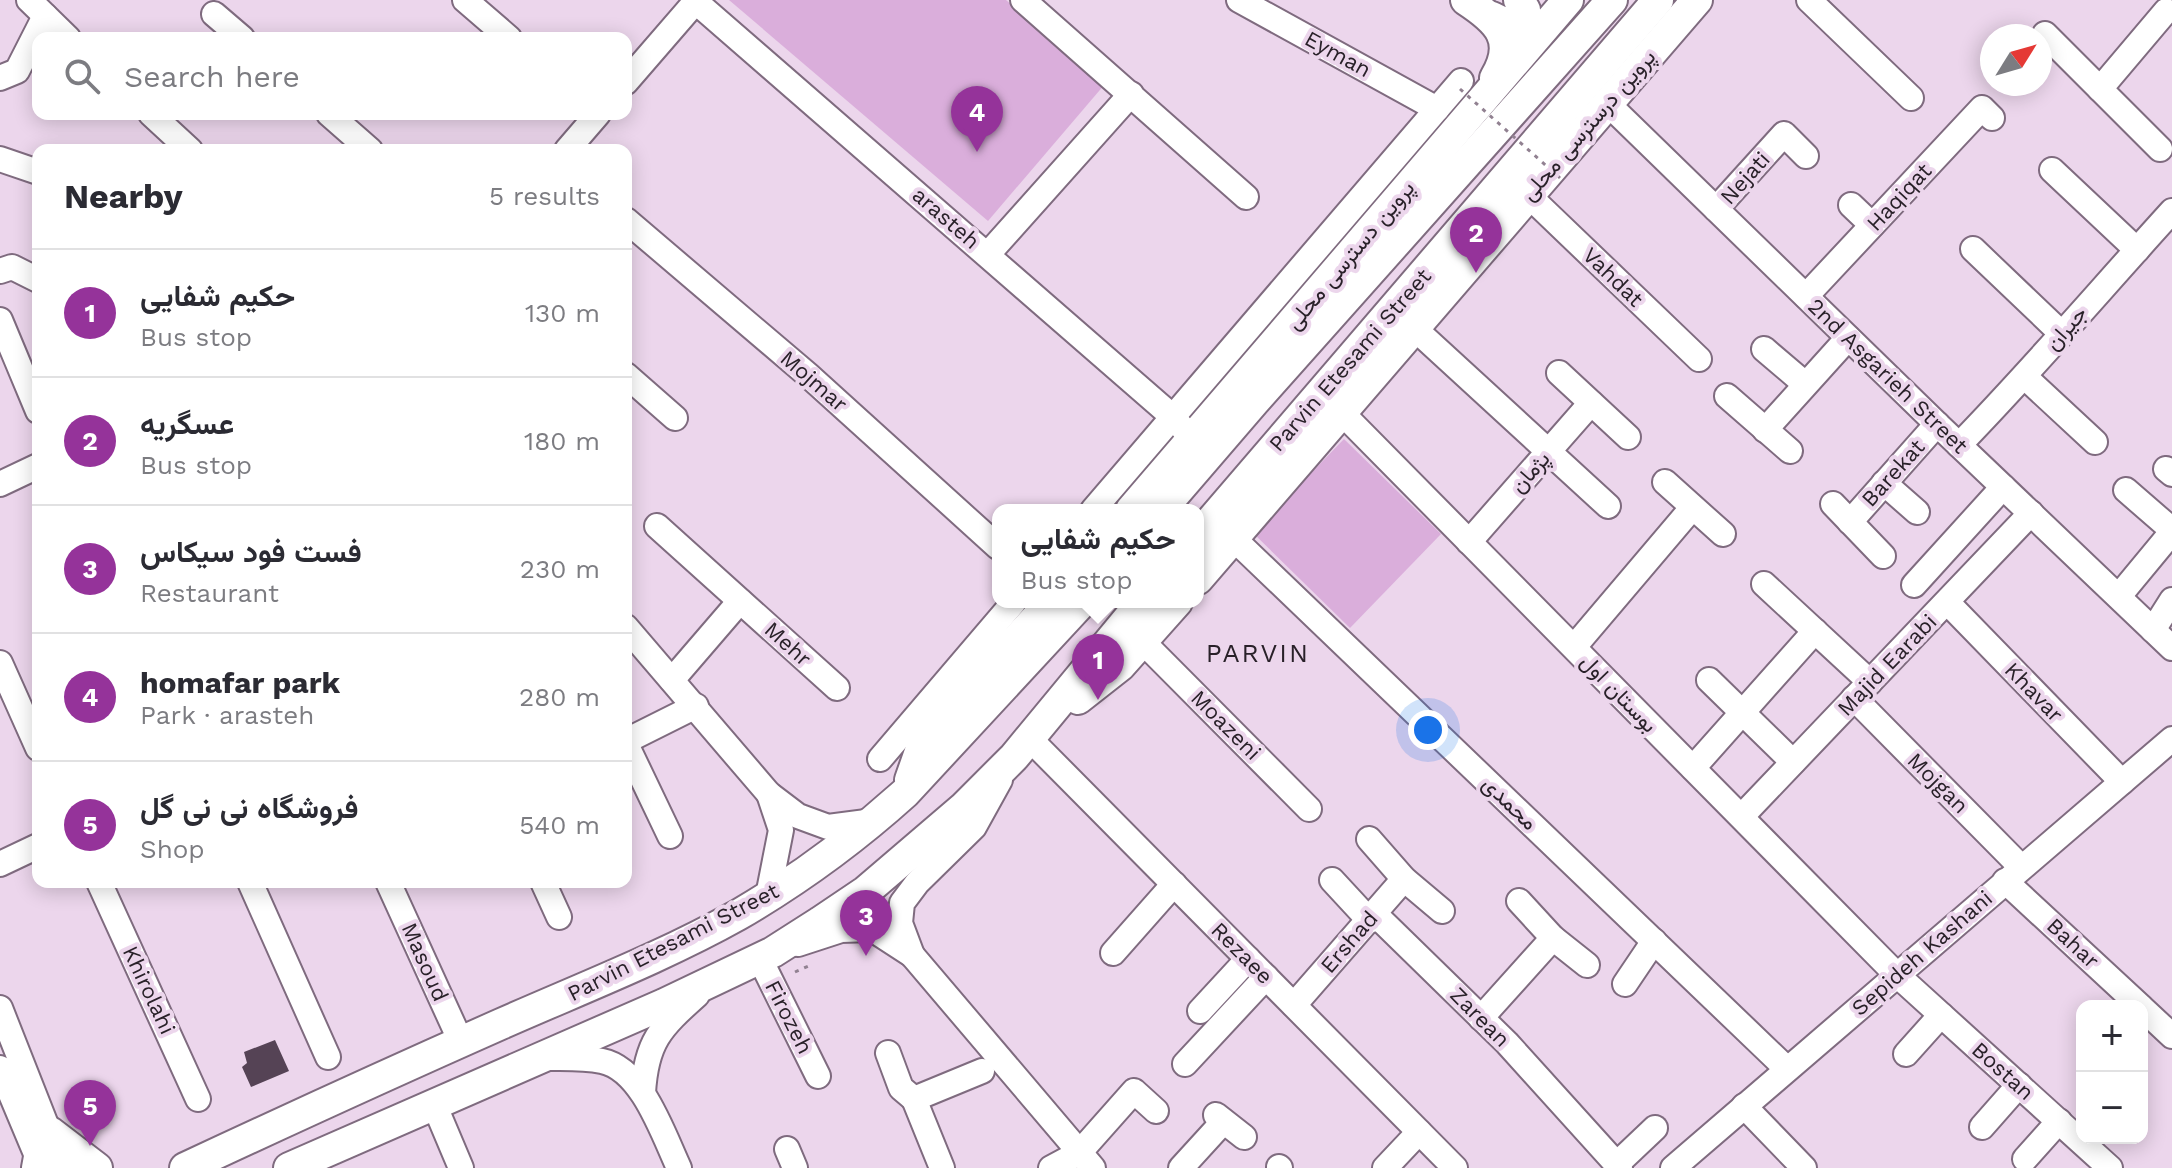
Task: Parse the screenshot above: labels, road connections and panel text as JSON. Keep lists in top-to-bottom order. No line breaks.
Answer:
{"streets":{"main road":["پروین درسترسی محلی","پروین دسترسی محلی","Parvin Etesami Street"],"street":["Eyman","Nejati","Haqiqat","arasteh","Vahdat","جیران","2nd Asgarieh Street","Mojmar","پژمان","Barekat","Mehr","Majid Earabi","Khavar","بوستان اول","Moazeni","Mojgan","محمدی","Ershad","Bahar","Rezaee","Sepideh Kashani","Masoud","Khirolahi","Firozeh","Zarean","Bostan"]},"crossings":[["پروین درسترسی محلی","Vahdat"],["پروین درسترسی محلی","2nd Asgarieh Street"],["پروین درسترسی محلی","بوستان اول"],["پروین درسترسی محلی","محمدی"],["Nejati","2nd Asgarieh Street"],["Haqiqat","2nd Asgarieh Street"],["arasteh","پروین دسترسی محلی"],["جیران","2nd Asgarieh Street"],["Parvin Etesami Street","Masoud"],["2nd Asgarieh Street","Barekat"],["2nd Asgarieh Street","Majid Earabi"],["پژمان","بوستان اول"],["Majid Earabi","Khavar"],["Majid Earabi","بوستان اول"],["Majid Earabi","Mojgan"],["Khavar","Sepideh Kashani"],["بوستان اول","Sepideh Kashani"],["بوستان اول","Bostan"],["Mojgan","Bahar"],["Mojgan","Sepideh Kashani"],["محمدی","Sepideh Kashani"],["Ershad","Rezaee"],["Ershad","Zarean"],["Bahar","Sepideh Kashani"],["Sepideh Kashani","Bostan"]],"districts":["PARVIN"],"north":"top right","page":{"search":"Search here","pins":["4","2","1","3","5"],"heading":["Nearby","5 results"],"list":[{"mark":"1","name":"حکیم شفایی","note":"Bus stop","value":"130 m"},{"mark":"2","name":"عسگریه","note":"Bus stop","value":"180 m"},{"mark":"3","name":"فست فود سیکاس","note":"Restaurant","value":"230 m"},{"mark":"4","name":"homafar park","note":"Park · arasteh","value":"280 m"},{"mark":"5","name":"فروشگاه نی نی گل","note":"Shop","value":"540 m"}],"popup":["حکیم شفایی","Bus stop"],"map_buttons":["+","−"]}}
